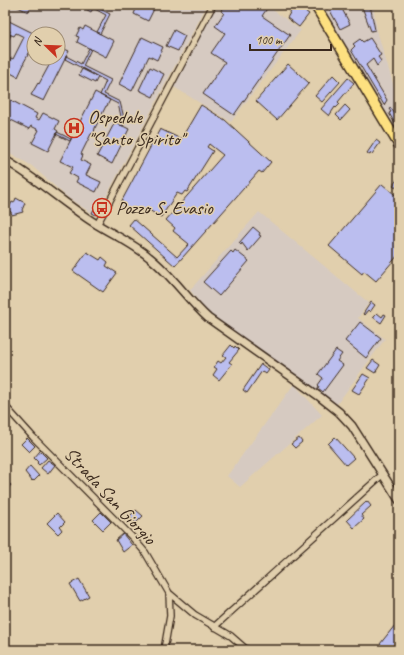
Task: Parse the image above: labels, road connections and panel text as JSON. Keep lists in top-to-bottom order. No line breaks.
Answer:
{"streets":{"street":["Strada San Giorgio"]},"places":{"hospital":["Ospedale \"Santo Spirito\""],"bus stop":["Pozzo S. Evasio"]},"scale_bar":"100 m","north":"top left"}
